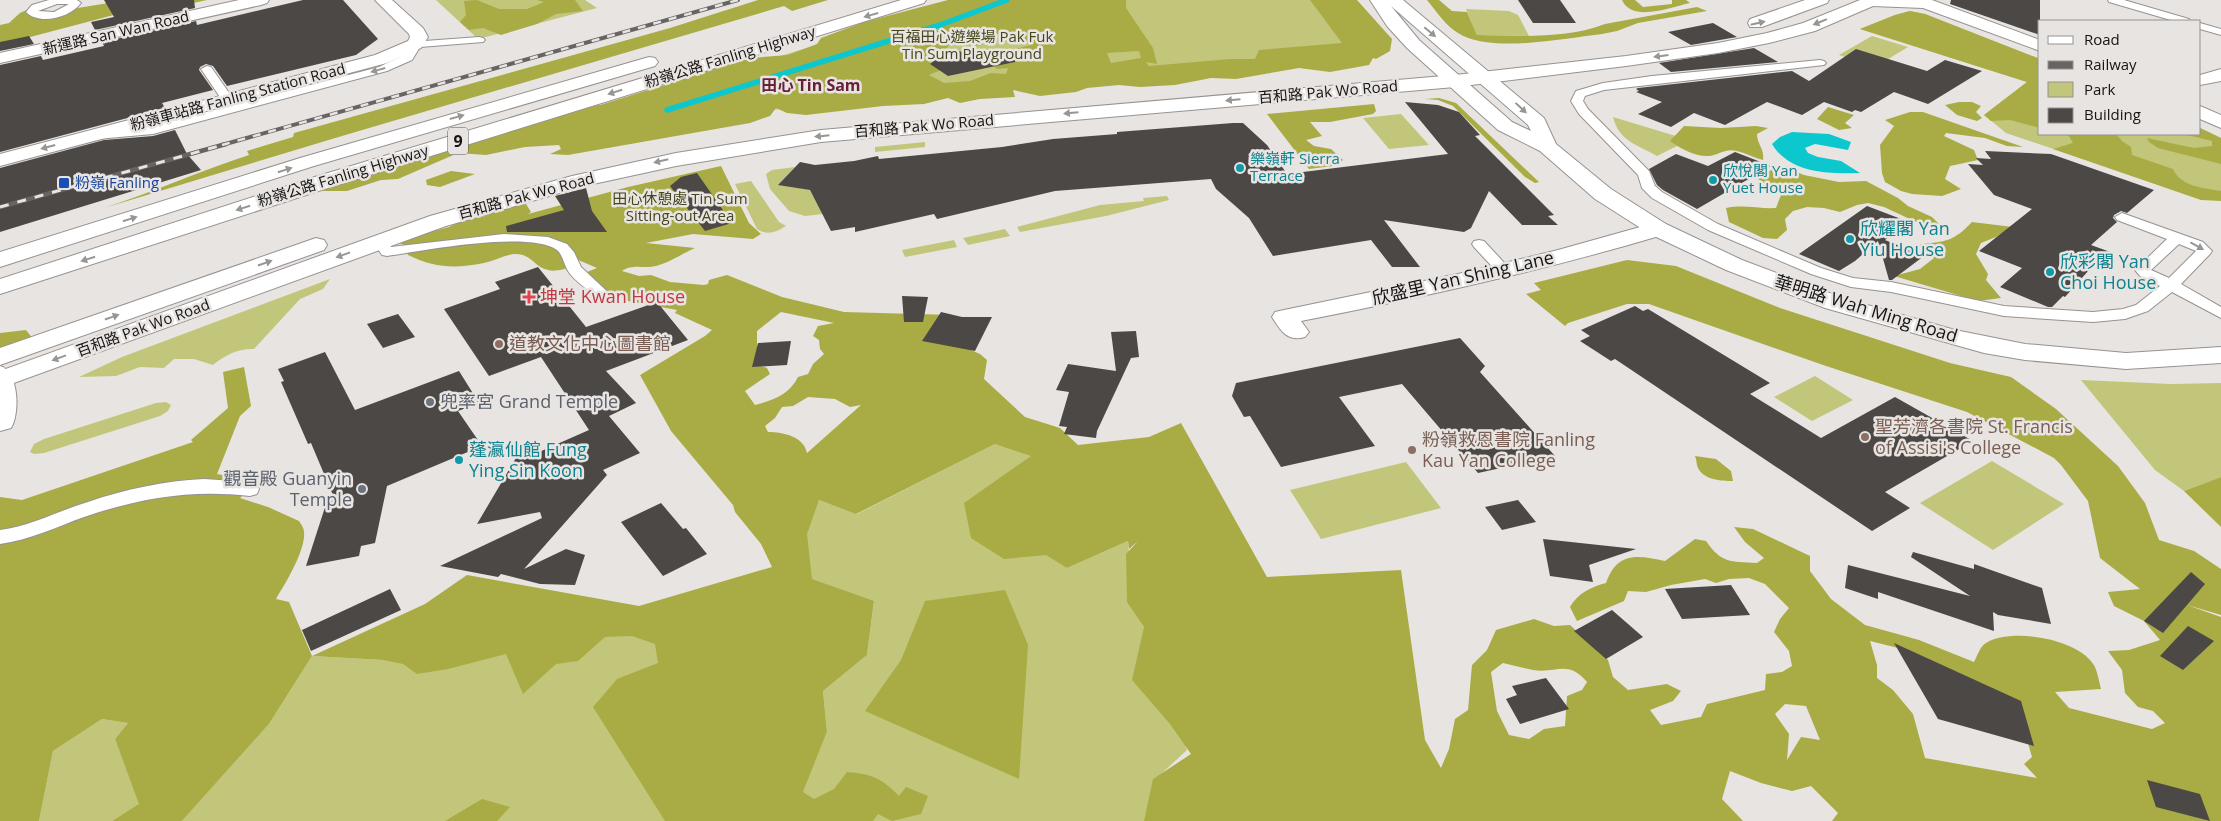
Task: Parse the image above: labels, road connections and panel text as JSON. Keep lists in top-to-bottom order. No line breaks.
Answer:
{"streets":{"main road":["新運路 San Wan Road","粉嶺公路 Fanling Highway","百和路 Pak Wo Road","粉嶺車站路 Fanling Station Road","9","欣盛里 Yan Shing Lane","華明路 Wah Ming Road"]},"crossings":[["百和路 Pak Wo Road","華明路 Wah Ming Road"],["欣盛里 Yan Shing Lane","華明路 Wah Ming Road"]],"districts":["田心 Tin Sam"],"parks":["百福田心遊樂場 Pak Fuk Tin Sum Playground","田心休憩處 Tin Sum Sitting-out Area"],"places":{"other":["樂嶺軒 Sierra Terrace","欣悅閣 Yan Yuet House","欣耀閣 Yan Yiu House","欣彩閣 Yan Choi House","道教文化中心圖書館","兜率宮 Grand Temple","聖芳濟各書院 St. Francis of Assisi's College","粉嶺救恩書院 Fanling Kau Yan College","蓬瀛仙館 Fung Ying Sin Koon","觀音殿 Guanyin Temple"],"transit":["粉嶺 Fanling"],"health":["坤堂 Kwan House"]},"legend":["Road","Railway","Park","Building"]}
